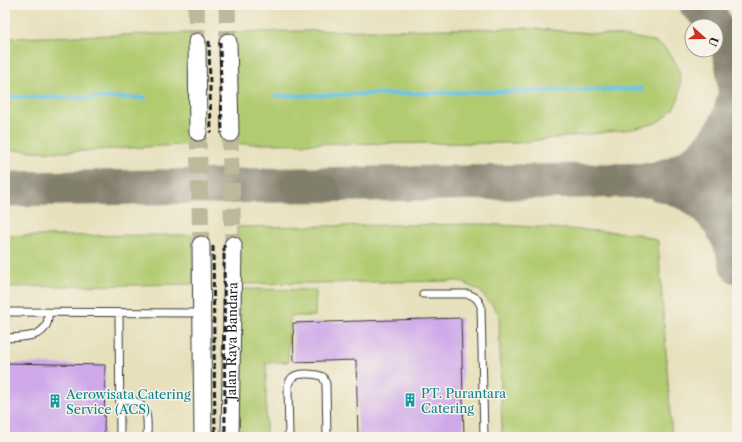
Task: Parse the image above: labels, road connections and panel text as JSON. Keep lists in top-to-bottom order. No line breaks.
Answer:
{"streets":{"street":["Jalan Raya Bandara"]},"places":{"building":["PT. Purantara Catering","Aerowisata Catering Service (ACS)"]},"north":"right"}
